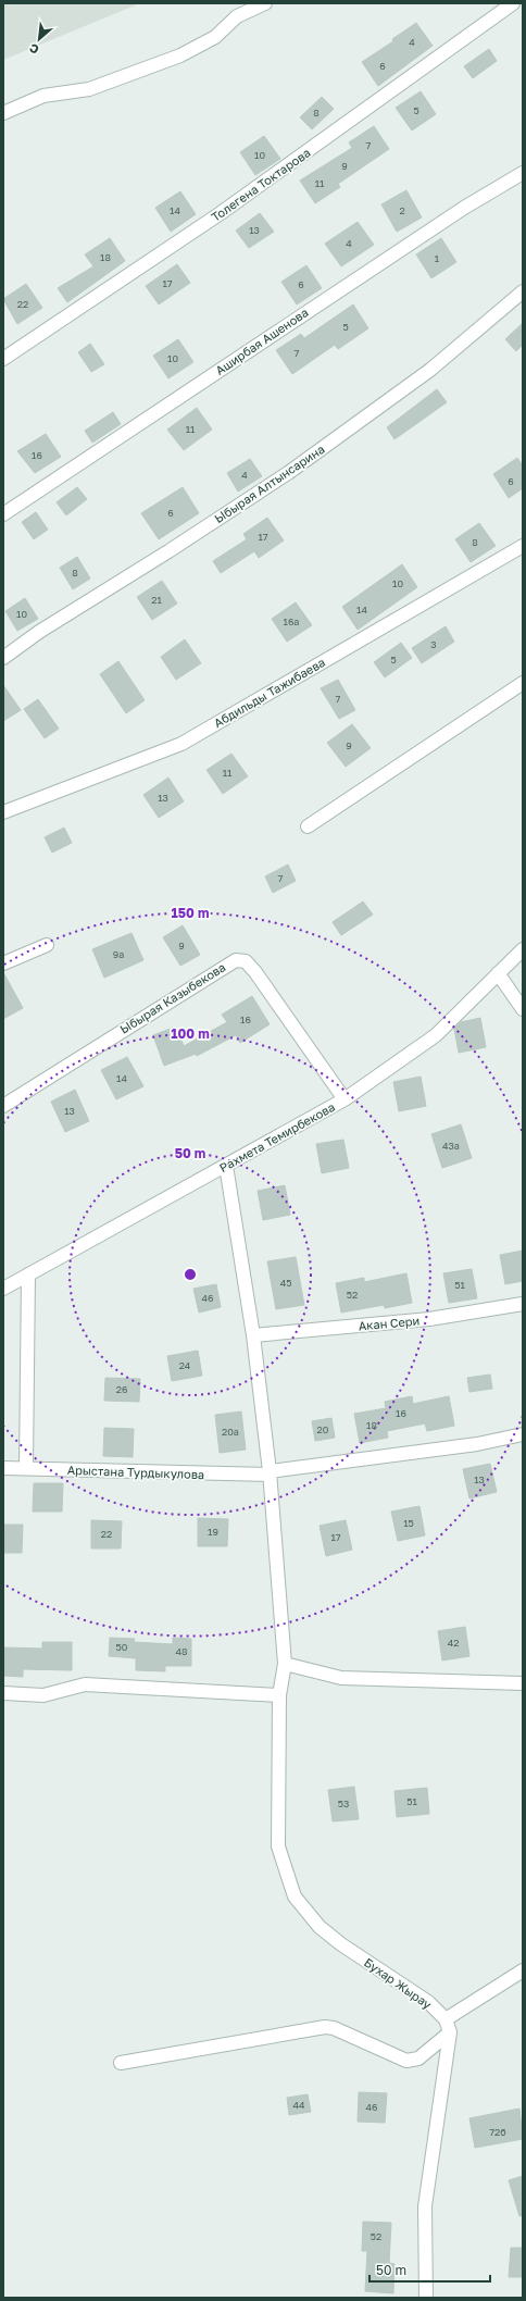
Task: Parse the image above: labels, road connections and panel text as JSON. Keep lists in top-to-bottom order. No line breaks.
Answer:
{"streets":{"street":["Толегена Токтарова","Аширбая Ашенова","Ыбырая Алтынсарина","Абдильды Тажибаева","Ыбырая Казыбекова","Рахмета Темирбекова","Акан Сери","Арыстана Турдыкулова","Бухар Жырау"]},"crossings":[["Ыбырая Казыбекова","Рахмета Темирбекова"],["Рахмета Темирбекова","Бухар Жырау"],["Акан Сери","Бухар Жырау"],["Арыстана Турдыкулова","Бухар Жырау"]],"house_numbers":["4","6","5","8","7","10","9","11","14","2","13","4","18","1","17","6","22","5","7","10","11","16","4","6","6","17","8","8","10","21","14","10","16а","3","5","7","9","11","13","7","9","9а","16","14","13","43а","45","51","52","46","24","26","16","18","20","20а","13","15","19","22","17","42","50","48","51","53","44","46","72б","52"],"scale_bar":"50 m","north":"bottom left","rings":["150 m","100 m","50 m"]}
